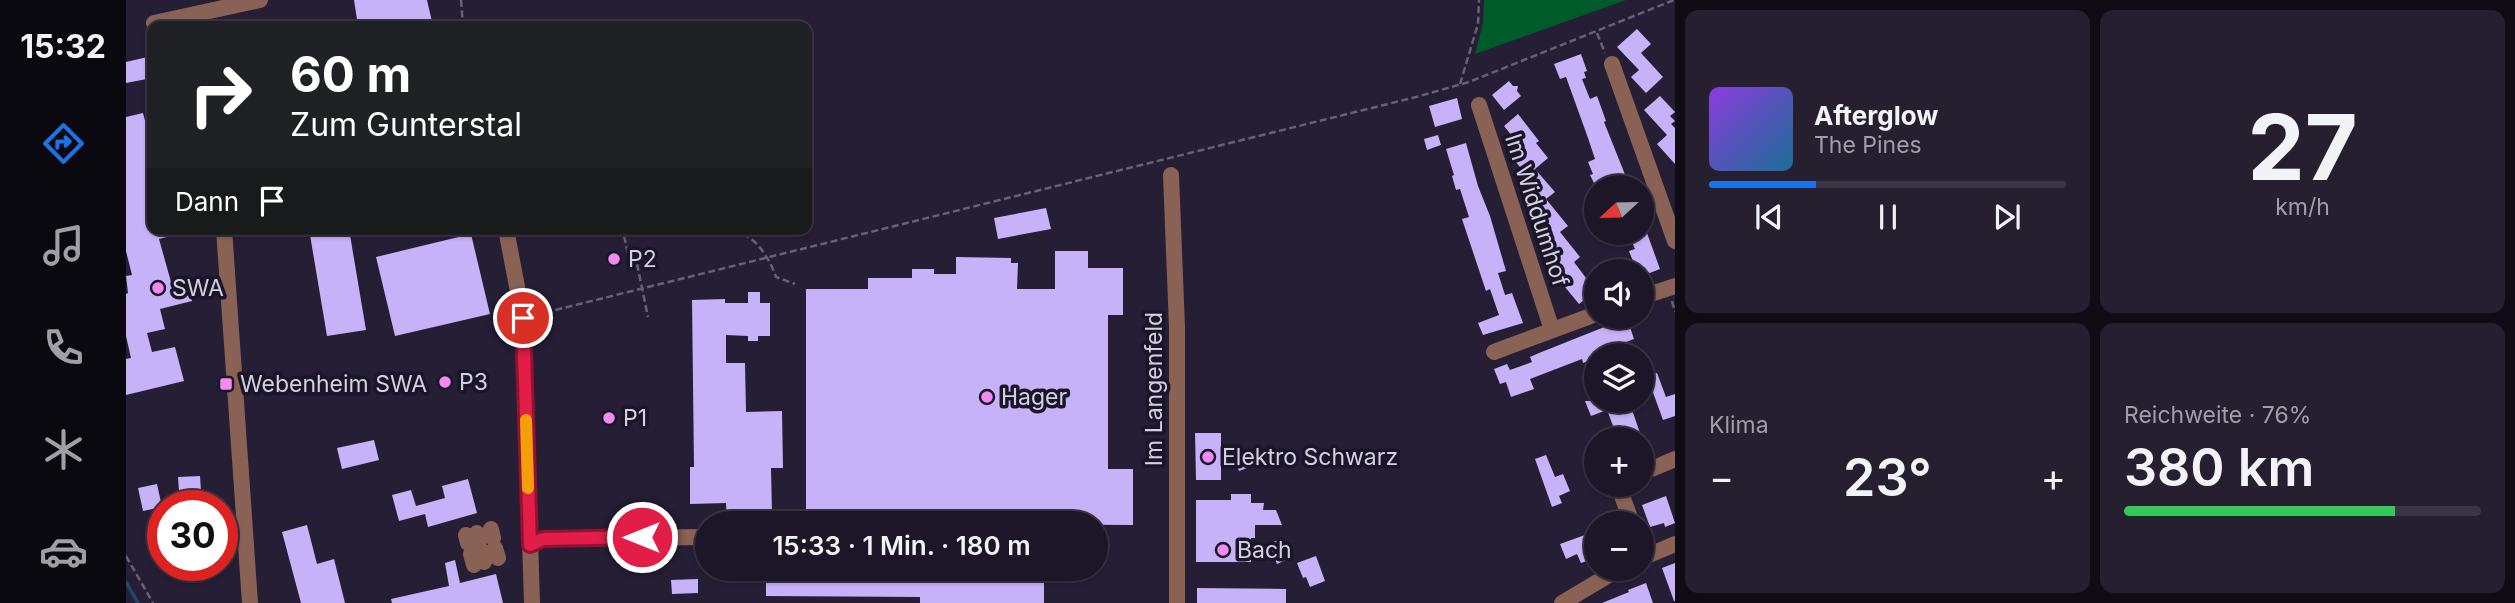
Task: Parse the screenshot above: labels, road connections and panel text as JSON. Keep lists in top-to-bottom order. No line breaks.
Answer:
{"streets":{"street":["Im Widdumhof","Im Langenfeld"]},"places":{"other":["P2","SWA","P3","Hager","P1","Elektro Schwarz","Bach"],"transit":["Webenheim SWA"]},"north":"left","page":{"tabs":"15:32","tile":[["27","km/h"],"Klima",["Reichweite · 76%","380 km"]],"turn":["60 m","Zum Gunterstal"],"song":["Afterglow","The Pines"],"then":"Dann","map_buttons":["+","−"],"heat":["−","23°","+"],"limit":"30","trip":"15:33 · 1 Min. · 180 m"}}
